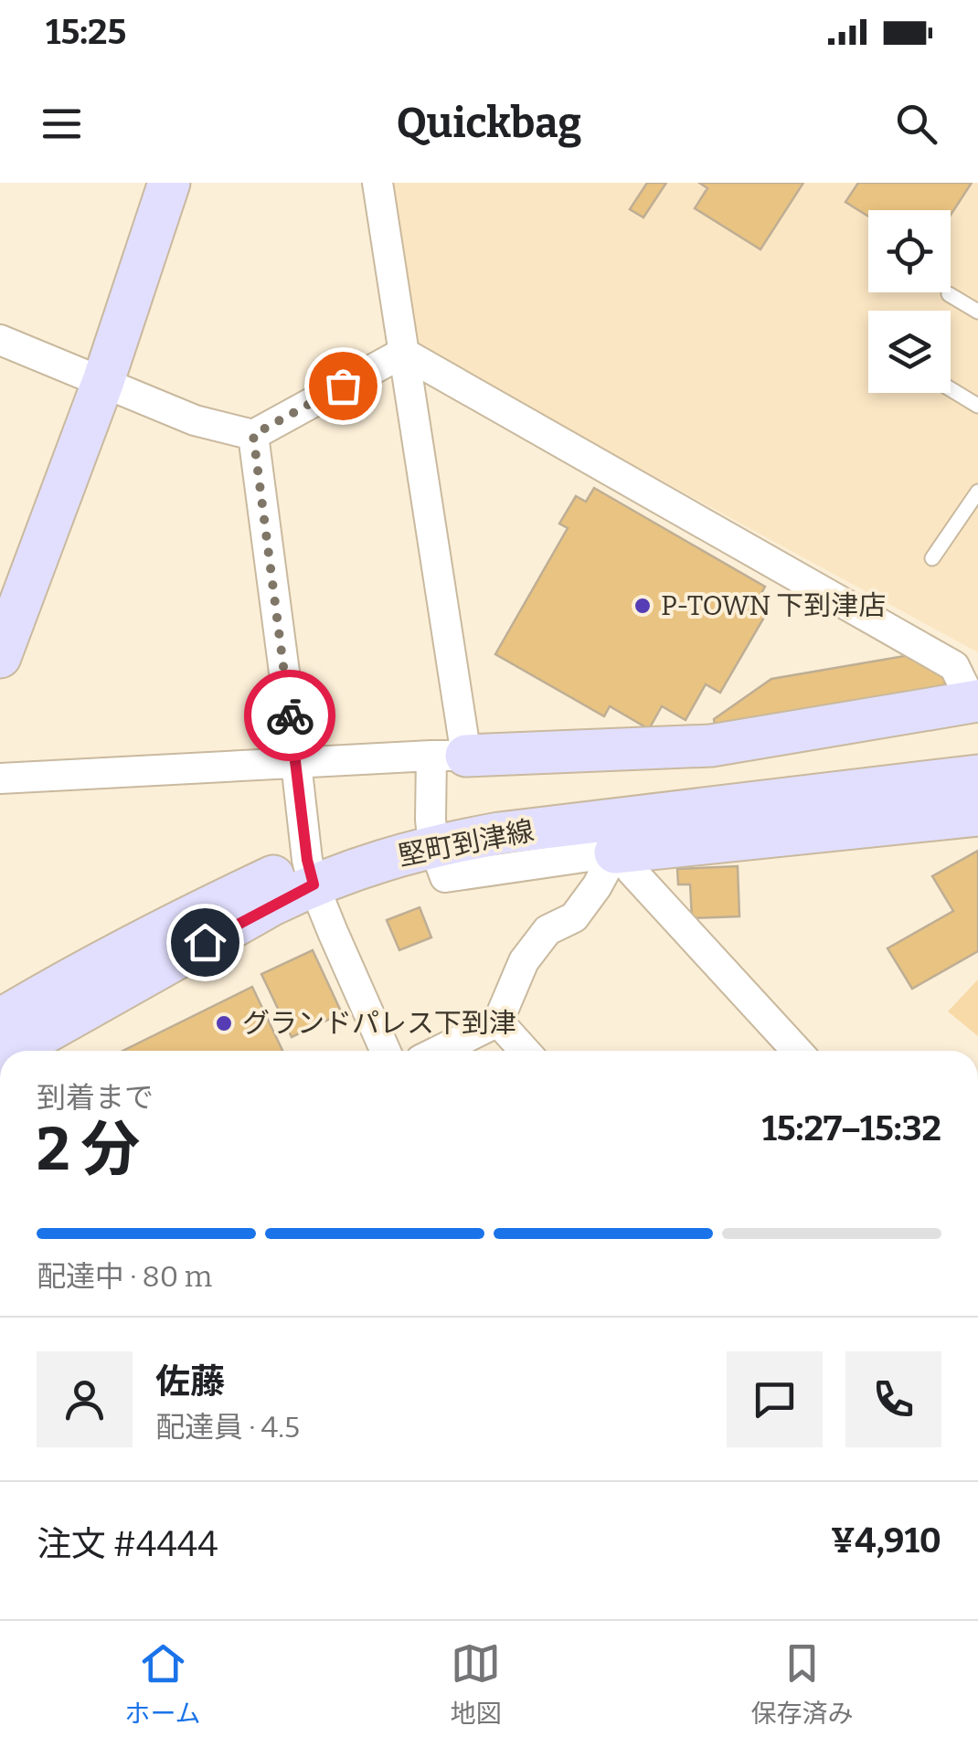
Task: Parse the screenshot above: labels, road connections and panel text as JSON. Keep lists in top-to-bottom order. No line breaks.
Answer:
{"streets":{"street":["堅町到津線"]},"places":["P-TOWN 下到津店","グランドパレス下到津"],"page":{"status":"15:25","header":"Quickbag","heading":["2 分","到着まで","15:27–15:32"],"panel":["佐藤","配達員 · 4.5","注文 #4444","¥4,910"],"bar":"配達中 · 80 m","tabs":["ホーム","地図","保存済み"]}}
